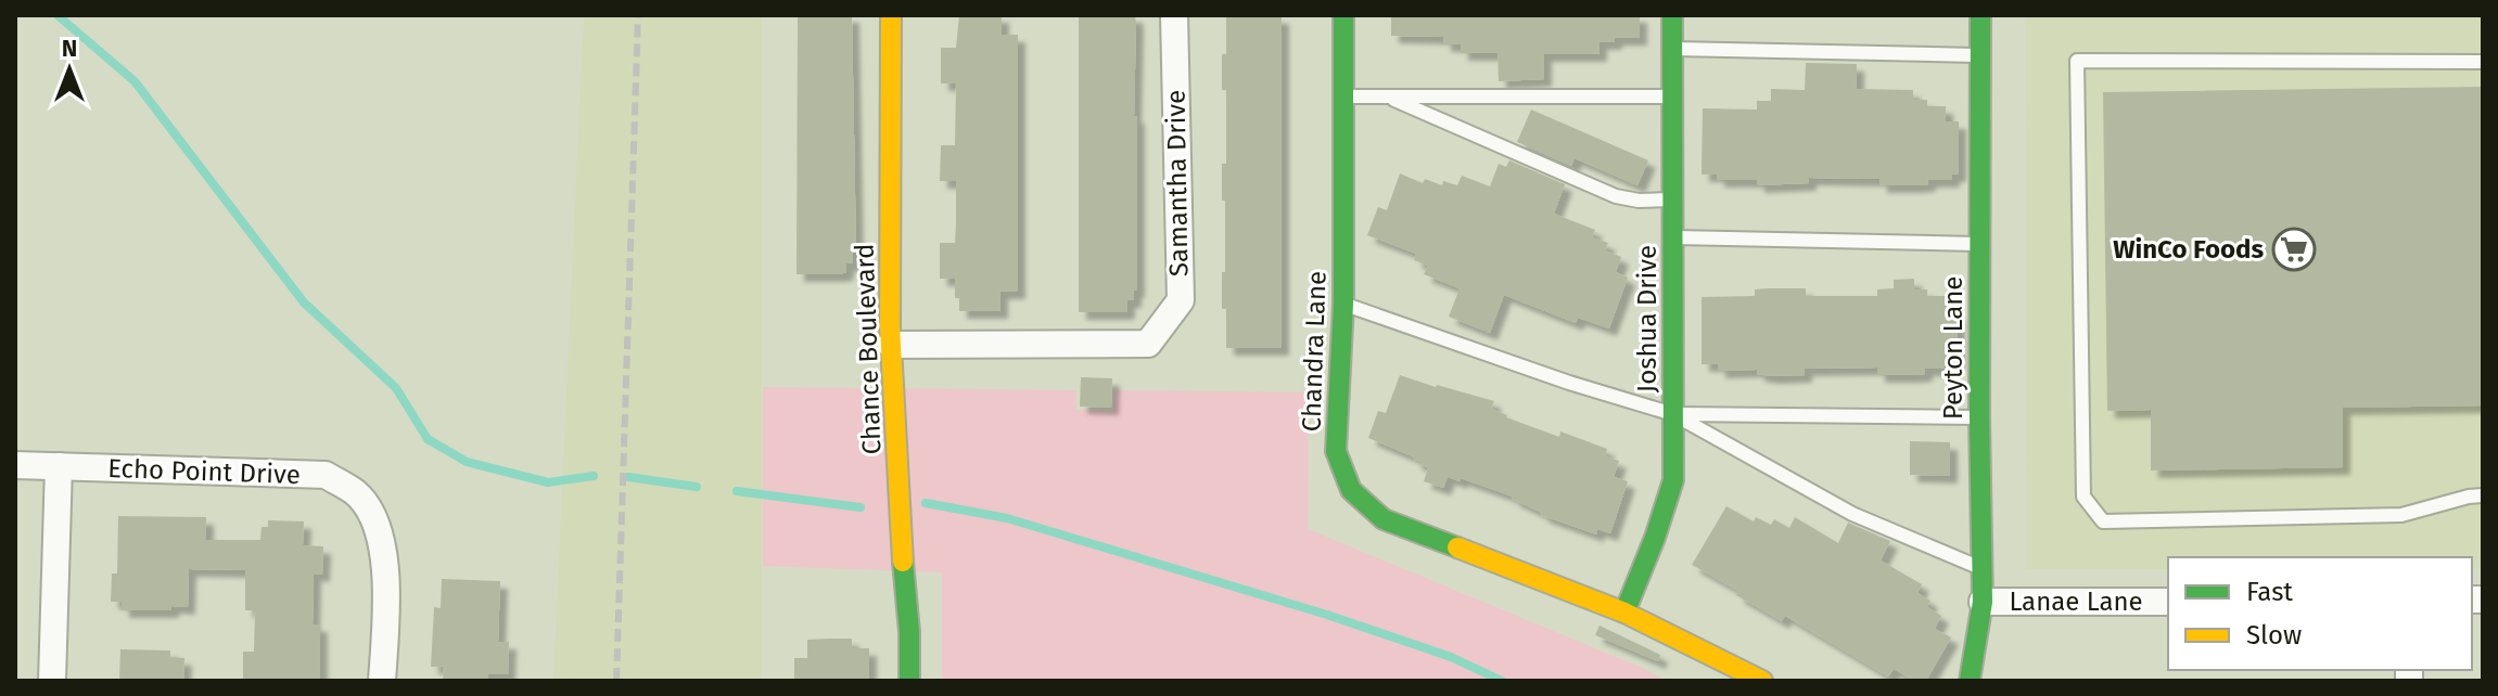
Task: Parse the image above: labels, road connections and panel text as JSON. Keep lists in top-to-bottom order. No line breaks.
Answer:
{"streets":{"street":["Samantha Drive","Joshua Drive","Peyton Lane","Chance Boulevard","Chandra Lane","Echo Point Drive","Lanae Lane"]},"crossings":[["Samantha Drive","Chance Boulevard"],["Joshua Drive","Chandra Lane"],["Peyton Lane","Lanae Lane"]],"places":{"supermarket":["WinCo Foods"]},"legend":["Fast","Slow"],"north":"top"}
